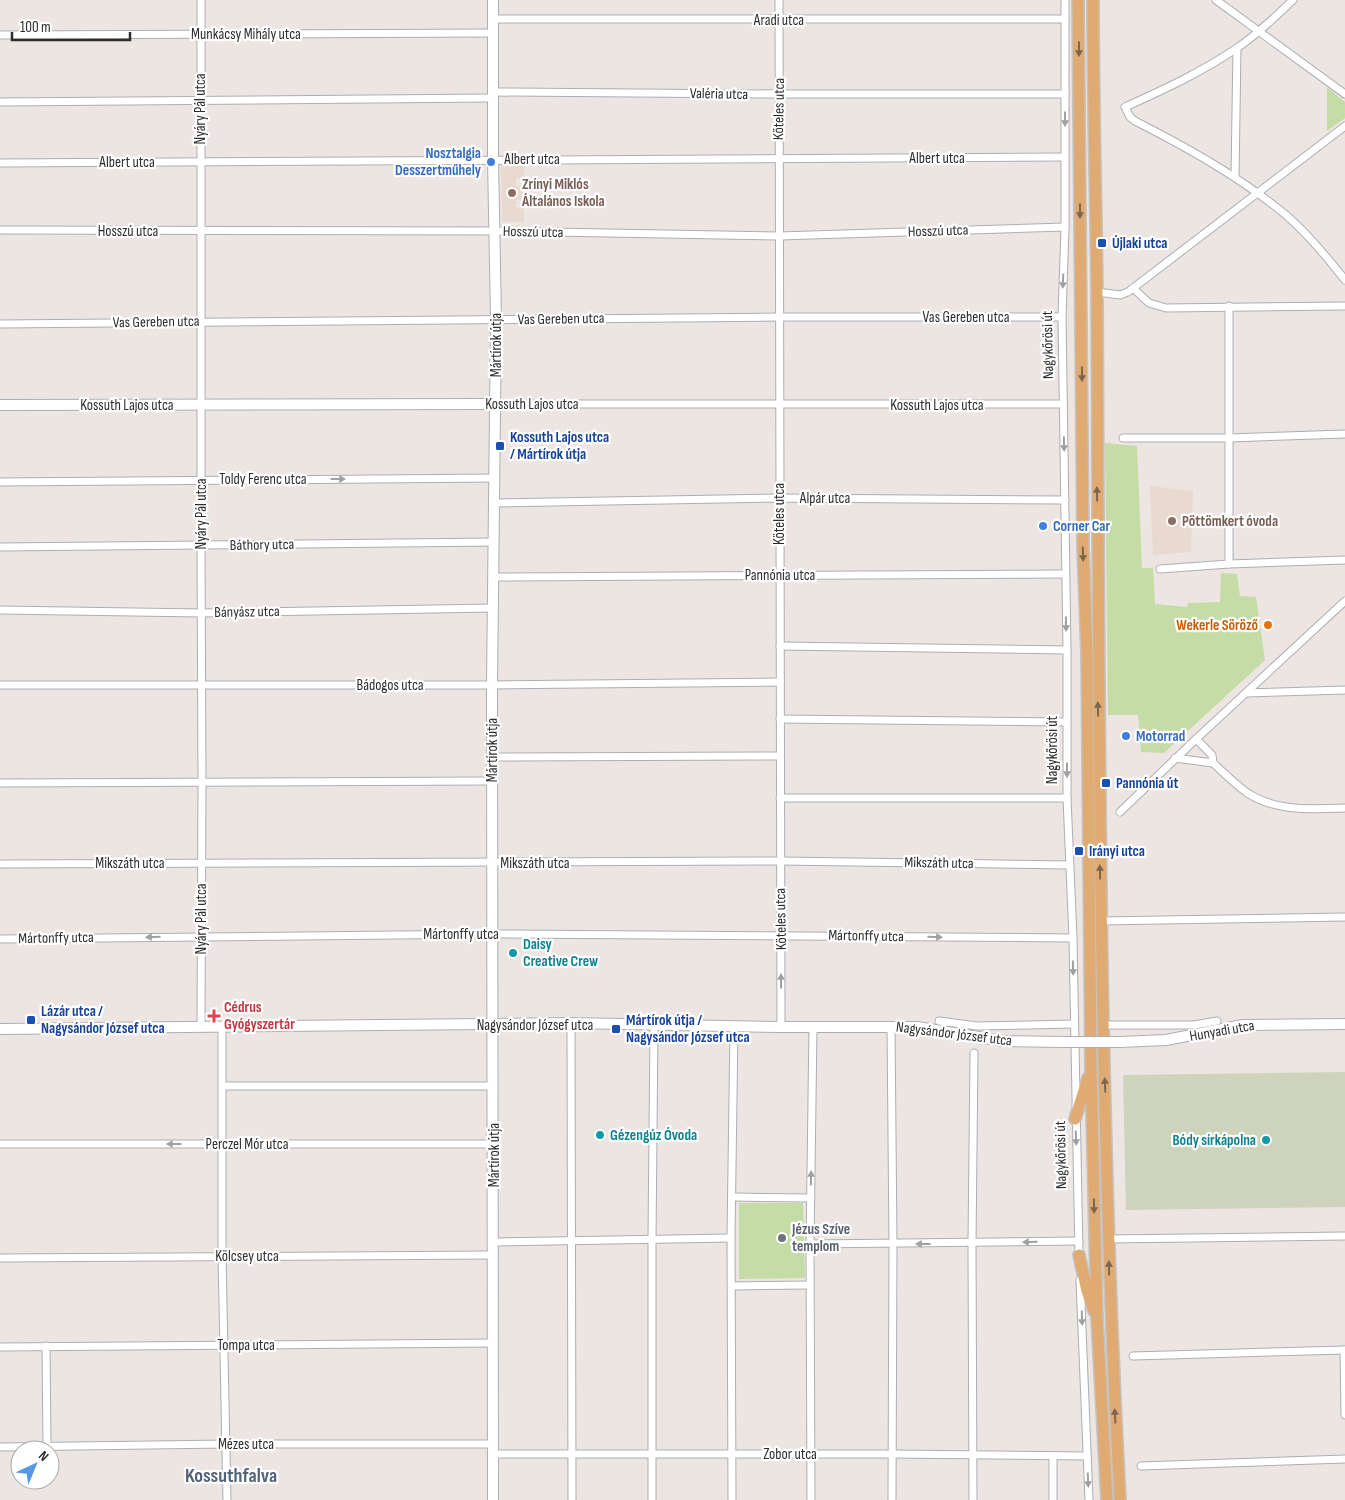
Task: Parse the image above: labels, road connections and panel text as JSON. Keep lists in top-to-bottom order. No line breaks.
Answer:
{"streets":{"street":["Aradi utca","Munkácsy Mihály utca","Valéria utca","Nyáry Pál utca","Köteles utca","Albert utca","Hosszú utca","Vas Gereben utca","Mártírok útja","Nagykőrösi út","Kossuth Lajos utca","Toldy Ferenc utca","Alpár utca","Báthory utca","Pannónia utca","Bányász utca","Bádogos utca","Mikszáth utca","Mártonffy utca","Nagysándor József utca","Hunyadi utca","Perczel Mór utca","Kölcsey utca","Tompa utca","Mézes utca","Zobor utca"]},"crossings":[["Aradi utca","Köteles utca"],["Aradi utca","Mártírok útja"],["Aradi utca","Nagykőrösi út"],["Munkácsy Mihály utca","Nyáry Pál utca"],["Munkácsy Mihály utca","Mártírok útja"],["Valéria utca","Nyáry Pál utca"],["Valéria utca","Köteles utca"],["Valéria utca","Mártírok útja"],["Valéria utca","Nagykőrösi út"],["Nyáry Pál utca","Albert utca"],["Nyáry Pál utca","Hosszú utca"],["Nyáry Pál utca","Vas Gereben utca"],["Nyáry Pál utca","Kossuth Lajos utca"],["Nyáry Pál utca","Toldy Ferenc utca"],["Nyáry Pál utca","Báthory utca"],["Nyáry Pál utca","Bányász utca"],["Nyáry Pál utca","Bádogos utca"],["Nyáry Pál utca","Mikszáth utca"],["Nyáry Pál utca","Mártonffy utca"],["Nyáry Pál utca","Nagysándor József utca"],["Köteles utca","Albert utca"],["Köteles utca","Hosszú utca"],["Köteles utca","Vas Gereben utca"],["Köteles utca","Kossuth Lajos utca"],["Köteles utca","Alpár utca"],["Köteles utca","Pannónia utca"],["Köteles utca","Bádogos utca"],["Köteles utca","Mikszáth utca"],["Köteles utca","Mártonffy utca"],["Köteles utca","Nagysándor József utca"],["Albert utca","Mártírok útja"],["Albert utca","Nagykőrösi út"],["Hosszú utca","Mártírok útja"],["Hosszú utca","Nagykőrösi út"],["Vas Gereben utca","Mártírok útja"],["Vas Gereben utca","Nagykőrösi út"],["Mártírok útja","Kossuth Lajos utca"],["Mártírok útja","Toldy Ferenc utca"],["Mártírok útja","Alpár utca"],["Mártírok útja","Báthory utca"],["Mártírok útja","Pannónia utca"],["Mártírok útja","Bányász utca"],["Mártírok útja","Bádogos utca"],["Mártírok útja","Mikszáth utca"],["Mártírok útja","Mártonffy utca"],["Mártírok útja","Nagysándor József utca"],["Mártírok útja","Perczel Mór utca"],["Mártírok útja","Kölcsey utca"],["Mártírok útja","Tompa utca"],["Mártírok útja","Mézes utca"],["Mártírok útja","Zobor utca"],["Nagykőrösi út","Kossuth Lajos utca"],["Nagykőrösi út","Alpár utca"],["Nagykőrösi út","Pannónia utca"],["Nagykőrösi út","Mikszáth utca"],["Nagykőrösi út","Mártonffy utca"],["Nagykőrösi út","Nagysándor József utca"],["Nagykőrösi út","Zobor utca"],["Nagysándor József utca","Hunyadi utca"],["Mézes utca","Zobor utca"]],"one_way":["Nagykőrösi út","Toldy Ferenc utca","Perczel Mór utca"],"districts":["Kossuthfalva"],"places":{"other":["Nosztalgia Desszertműhely","Zrínyi Miklós Általános Iskola","Pöttömkert óvoda","Corner Car","Wekerle Söröző","Motorrad","Daisy Creative Crew","Gézengúz Óvoda","Bódy sírkápolna","Jézus Szíve templom"],"transit":["Újlaki utca","Kossuth Lajos utca / Mártírok útja","Pannónia út","Irányi utca","Lázár utca / Nagysándor József utca","Mártírok útja / Nagysándor József utca"],"health":["Cédrus Gyógyszertár"]},"scale_bar":"100 m","north":"top right"}
